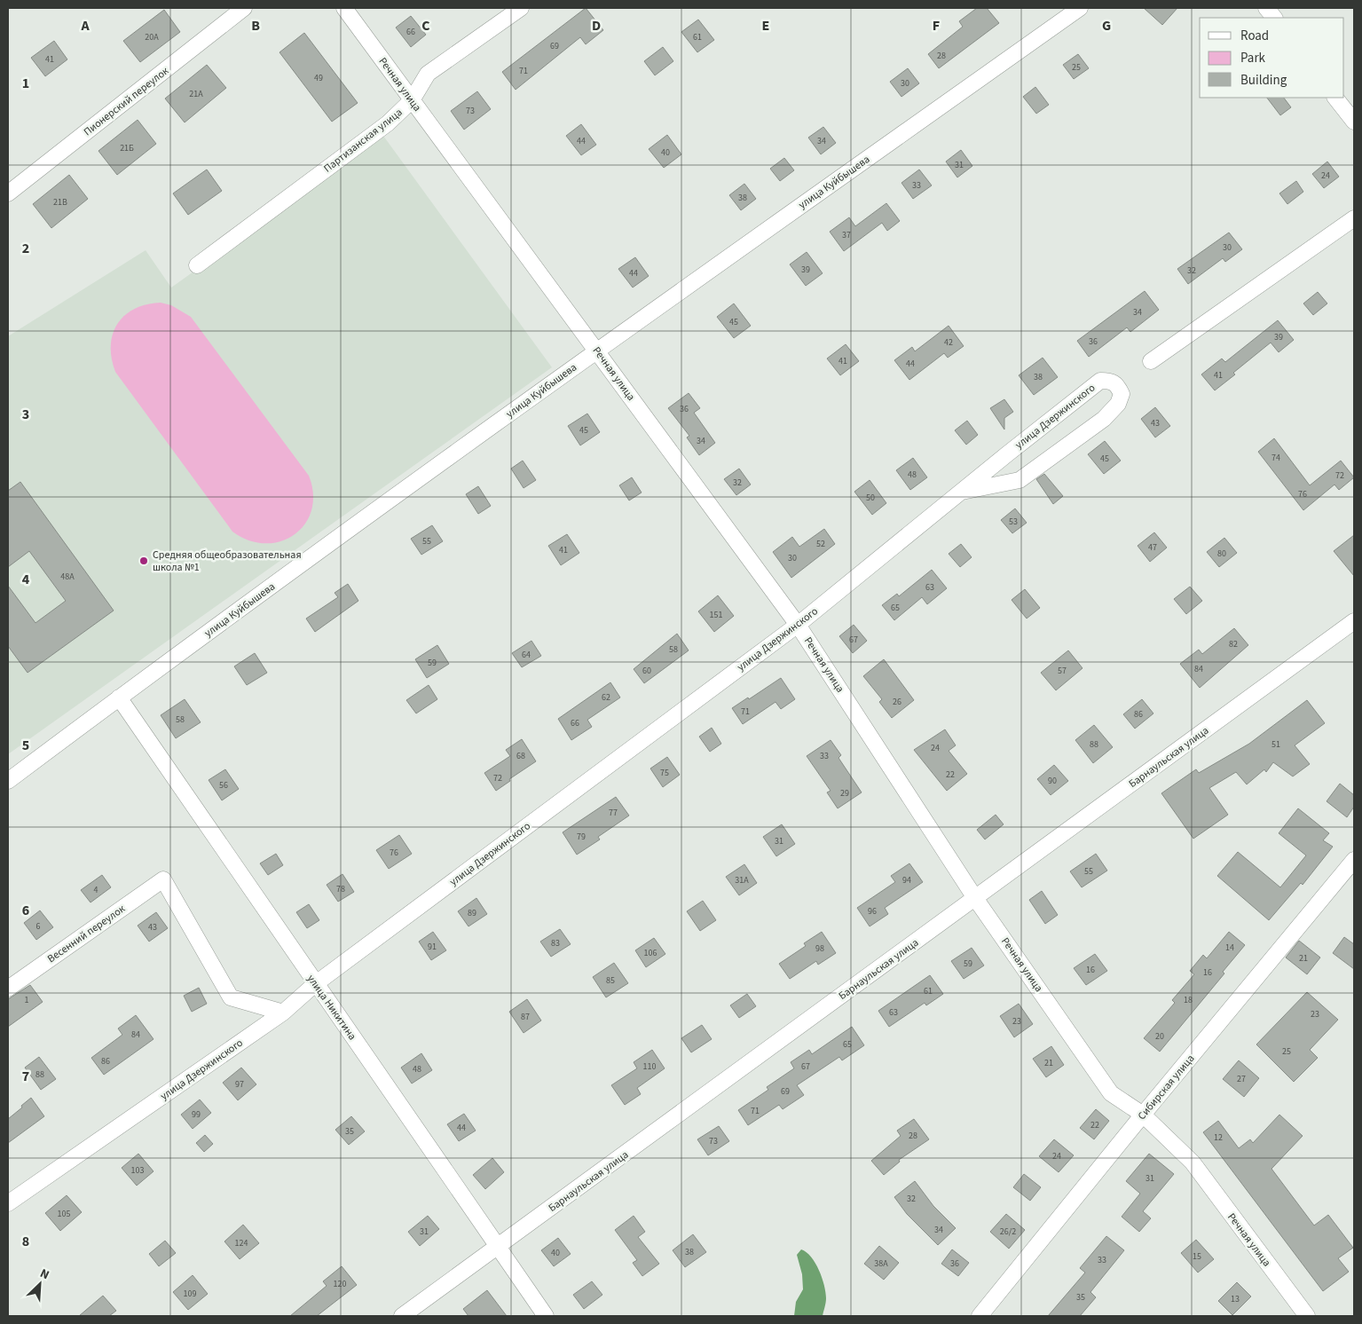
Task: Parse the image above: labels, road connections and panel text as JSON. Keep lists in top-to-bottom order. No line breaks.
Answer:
{"streets":{"street":["Речная улица","Пионерский переулок","Партизанская улица","улица Куйбышева","улица Дзержинского","Барнаульская улица","Весенний переулок","улица Никитина","Сибирская улица"]},"crossings":[["Речная улица","Партизанская улица"],["Речная улица","улица Куйбышева"],["Речная улица","улица Дзержинского"],["Речная улица","Барнаульская улица"],["Речная улица","Сибирская улица"],["улица Куйбышева","улица Никитина"],["улица Дзержинского","Весенний переулок"],["улица Дзержинского","улица Никитина"],["Барнаульская улица","улица Никитина"]],"places":["Средняя общеобразовательная школа №1"],"house_numbers":["66","20А","61","69","28","41","25","71","49","30","21А","73","44","34","21Б","40","31","24","33","38","21В","37","30","39","32","44","34","45","39","36","42","41","44","41","38","36","43","45","34","74","45","48","72","32","76","50","53","55","52","47","41","80","30","48А","63","65","151","67","82","58","64","59","84","60","57","62","26","71","86","58","66","88","51","24","68","33","75","22","72","90","56","29","77","79","31","76","55","31А","94","78","4","96","89","6","43","83","91","14","98","106","21","59","16","16","85","61","1","18","63","23","87","23","84","20","65","25","86","21","110","67","48","88","27","97","69","71","99","22","44","35","28","12","73","24","103","31","32","105","34","31","26/2","124","38","40","15","33","38А","36","120","109","35","13"],"legend":["Road","Park","Building"],"north":"top right","grid":{"columns":["A","B","C","D","E","F","G"],"rows":["1","2","3","4","5","6","7","8"]}}
